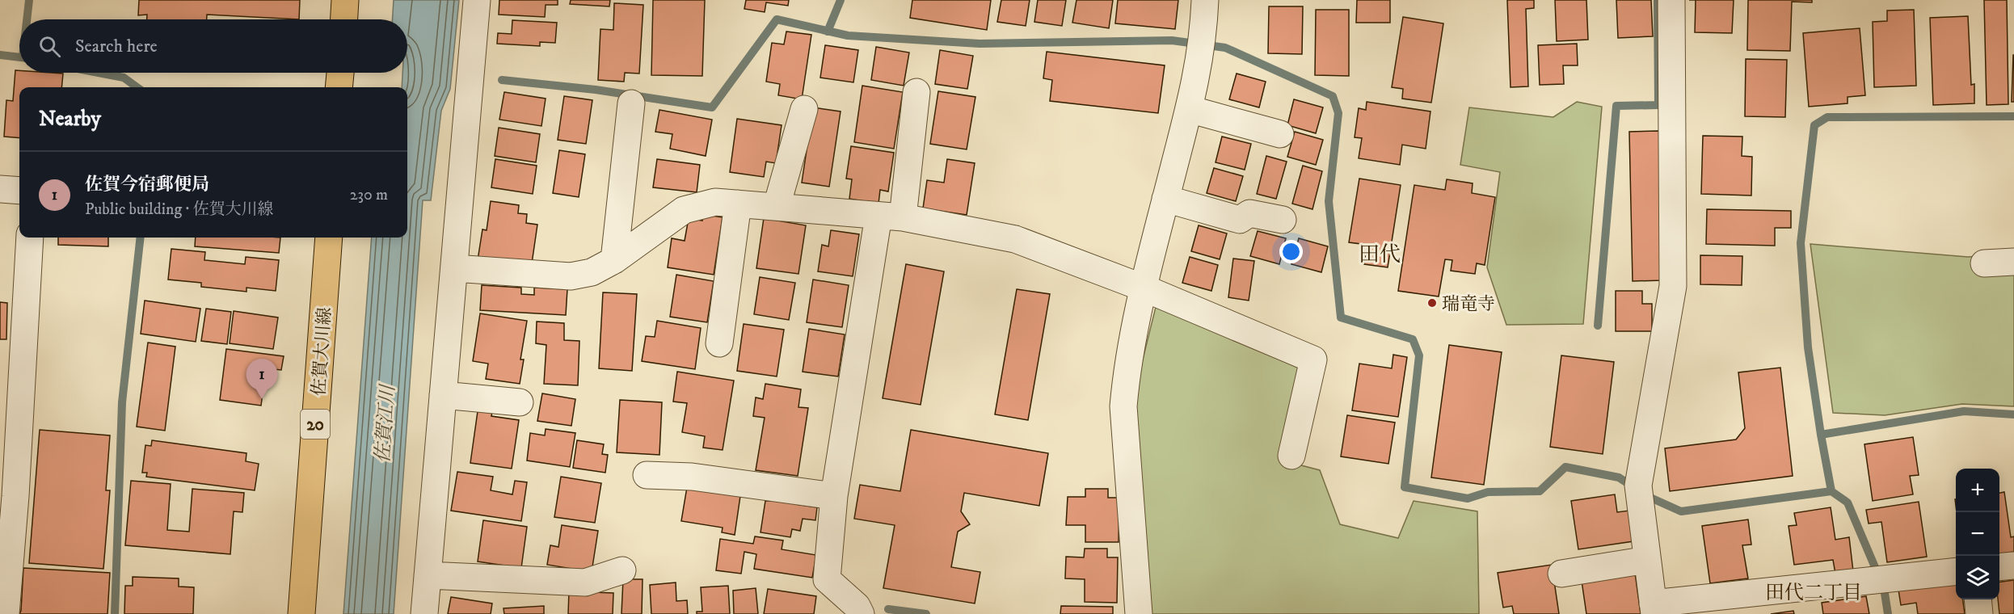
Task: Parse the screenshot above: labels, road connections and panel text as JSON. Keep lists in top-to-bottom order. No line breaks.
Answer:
{"streets":{"main road":["佐賀大川線","20"]},"districts":["田代","田代二丁目"],"water":["佐賀江川"],"places":["瑞竜寺"],"page":{"search":"Search here","heading":"Nearby","list":[{"mark":"1","name":"佐賀今宿郵便局","note":"Public building · 佐賀大川線","value":"230 m"}],"pins":"1","map_buttons":["+","−"]}}
